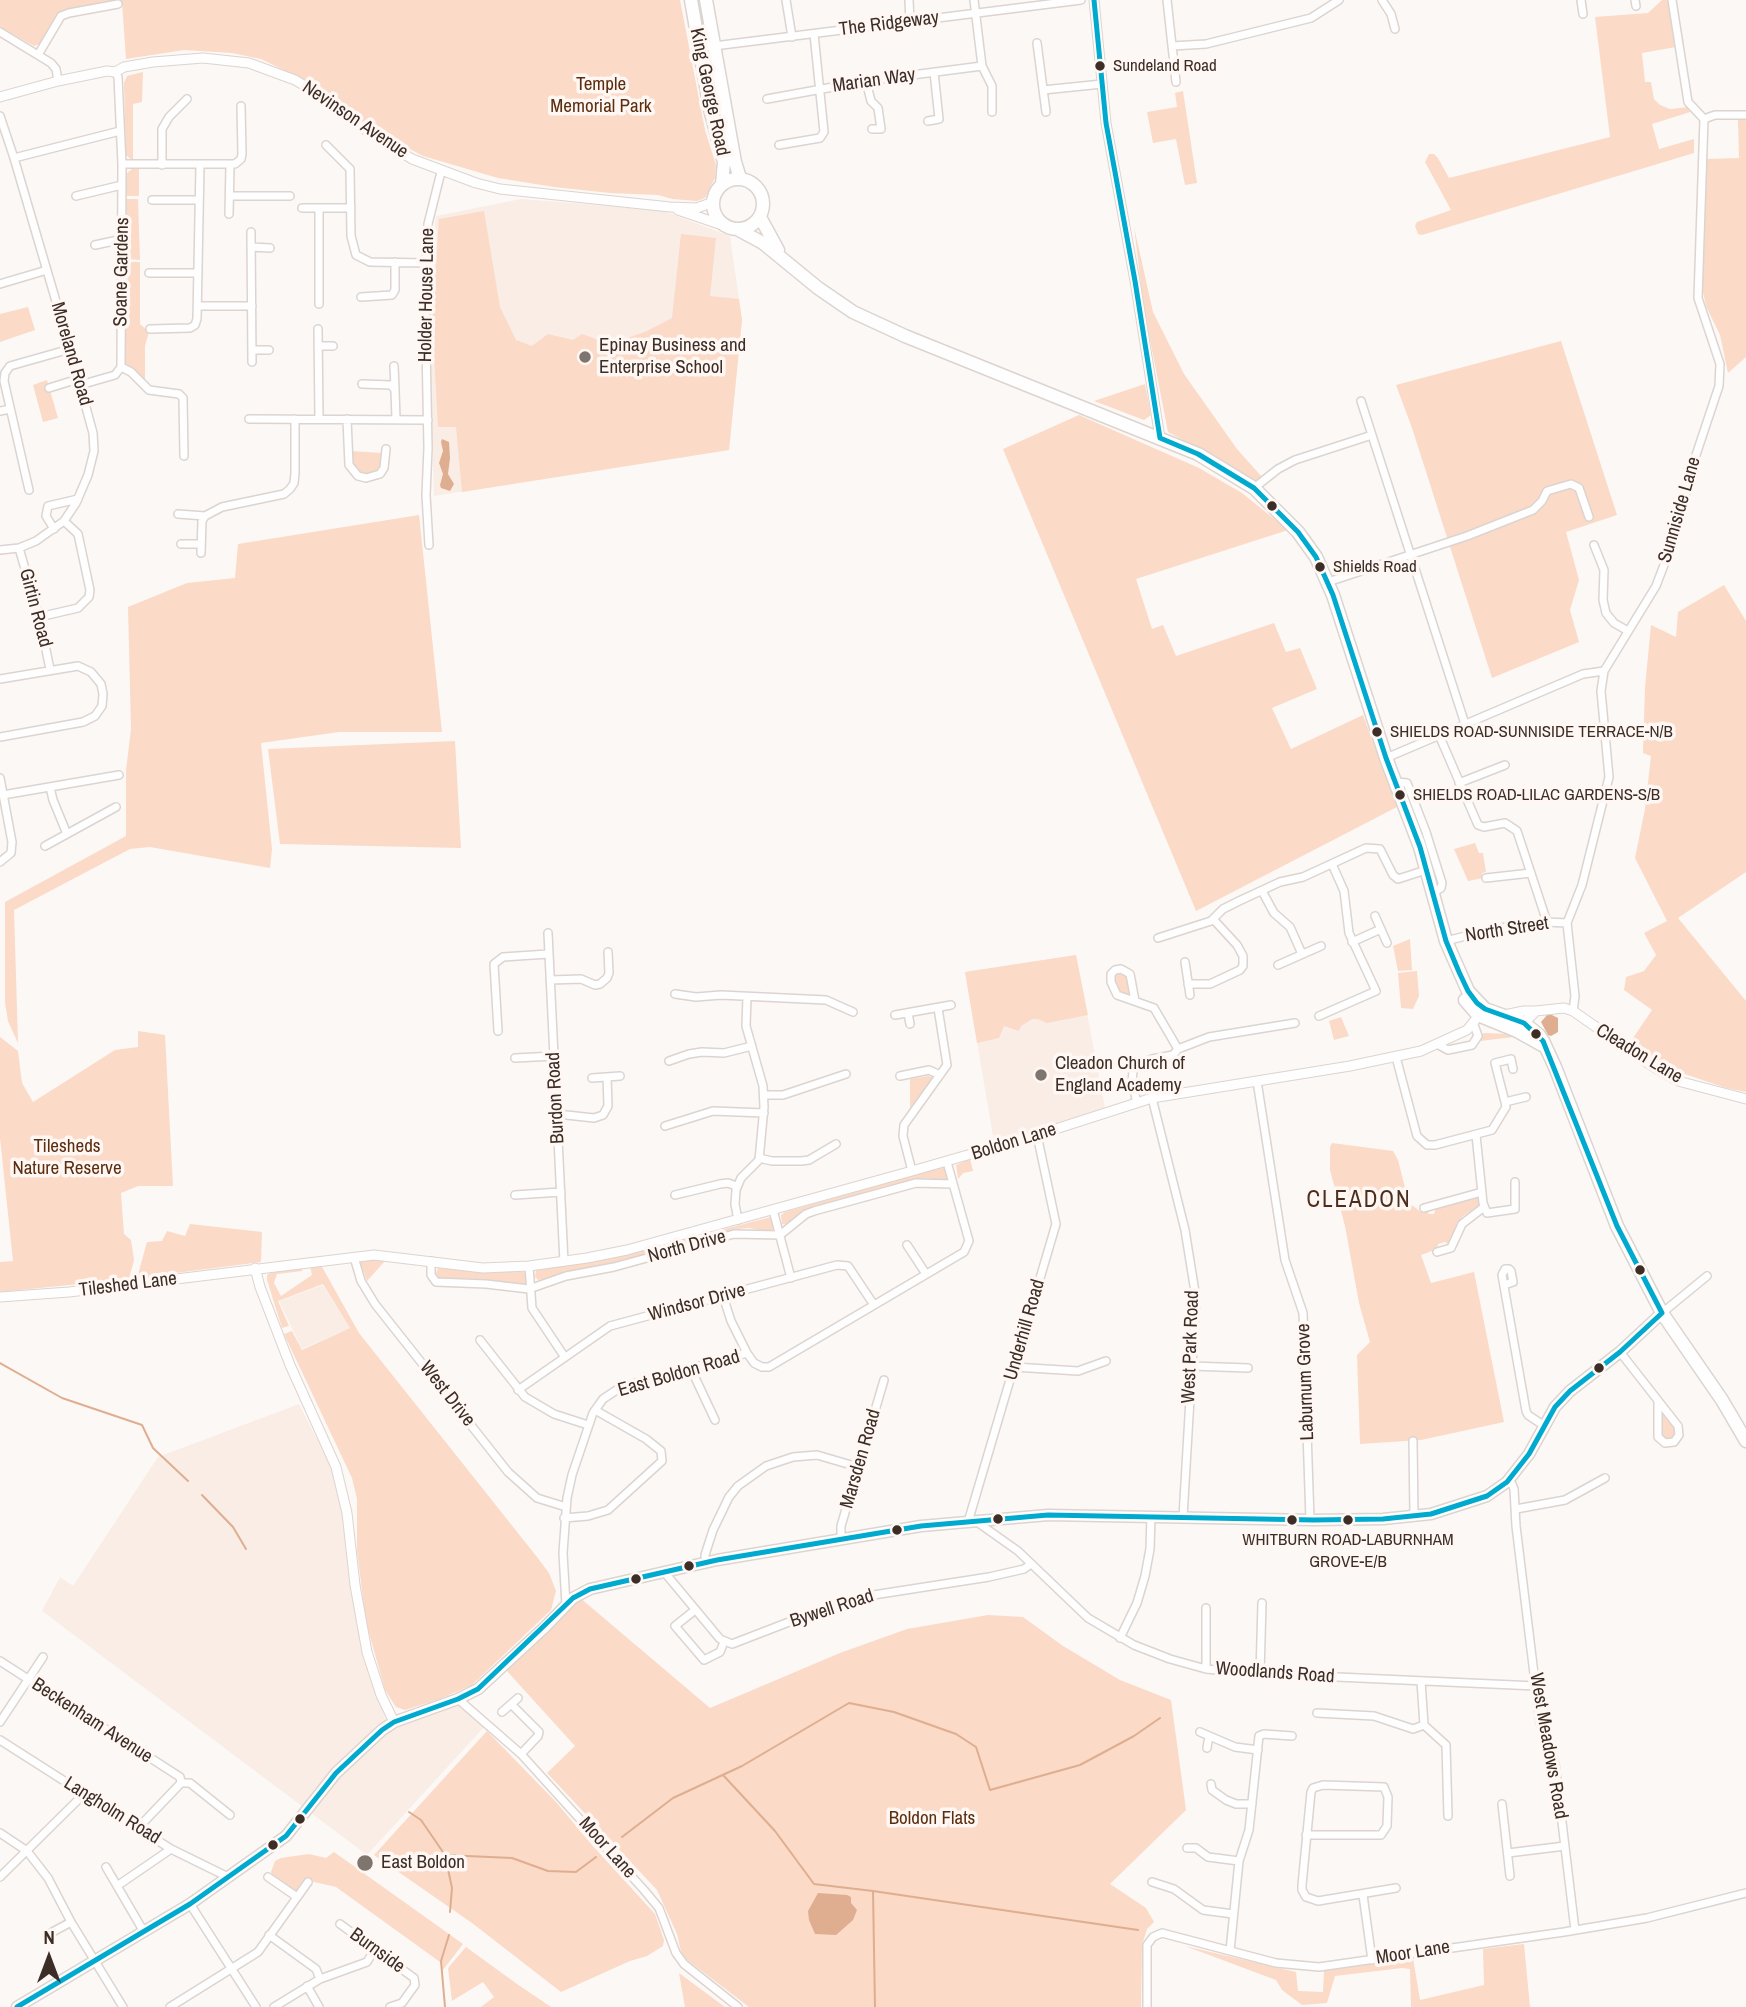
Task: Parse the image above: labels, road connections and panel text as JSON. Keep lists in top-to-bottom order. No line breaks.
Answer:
{"streets":{"highway":["King George Road"],"street":["The Ridgeway","Marian Way","Nevinson Avenue","Soane Gardens","Holder House Lane","Moreland Road","Sunniside Lane","Girtin Road","North Street","Cleadon Lane","Burdon Road","Boldon Lane","North Drive","Tileshed Lane","Windsor Drive","Underhill Road","West Park Road","East Boldon Road","Laburnum Grove","West Drive","Marsden Road","Bywell Road","Woodlands Road","Beckenham Avenue","West Meadows Road","Langholm Road","Moor Lane","Burnside"]},"crossings":[["The Ridgeway","King George Road"],["King George Road","Nevinson Avenue"],["Nevinson Avenue","Soane Gardens"],["Nevinson Avenue","Holder House Lane"],["Moreland Road","Girtin Road"],["Sunniside Lane","North Street"],["Sunniside Lane","Cleadon Lane"],["Burdon Road","Boldon Lane"],["Boldon Lane","North Drive"],["Boldon Lane","Tileshed Lane"],["Boldon Lane","Underhill Road"],["Boldon Lane","West Park Road"],["Boldon Lane","East Boldon Road"],["Boldon Lane","Laburnum Grove"],["North Drive","Tileshed Lane"],["Tileshed Lane","West Drive"],["Windsor Drive","East Boldon Road"],["Underhill Road","Woodlands Road"],["East Boldon Road","West Drive"],["Bywell Road","Woodlands Road"],["Woodlands Road","West Meadows Road"],["West Meadows Road","Moor Lane"]],"districts":["CLEADON"],"parks":["Temple Memorial Park","Tilesheds Nature Reserve","Boldon Flats"],"places":["Sundeland Road","Epinay Business and Enterprise School","Shields Road","SHIELDS ROAD-SUNNISIDE TERRACE-N/B","SHIELDS ROAD-LILAC GARDENS-S/B","Cleadon Church of England Academy","WHITBURN ROAD-LABURNHAM GROVE-E/B","East Boldon"],"north":"top"}
